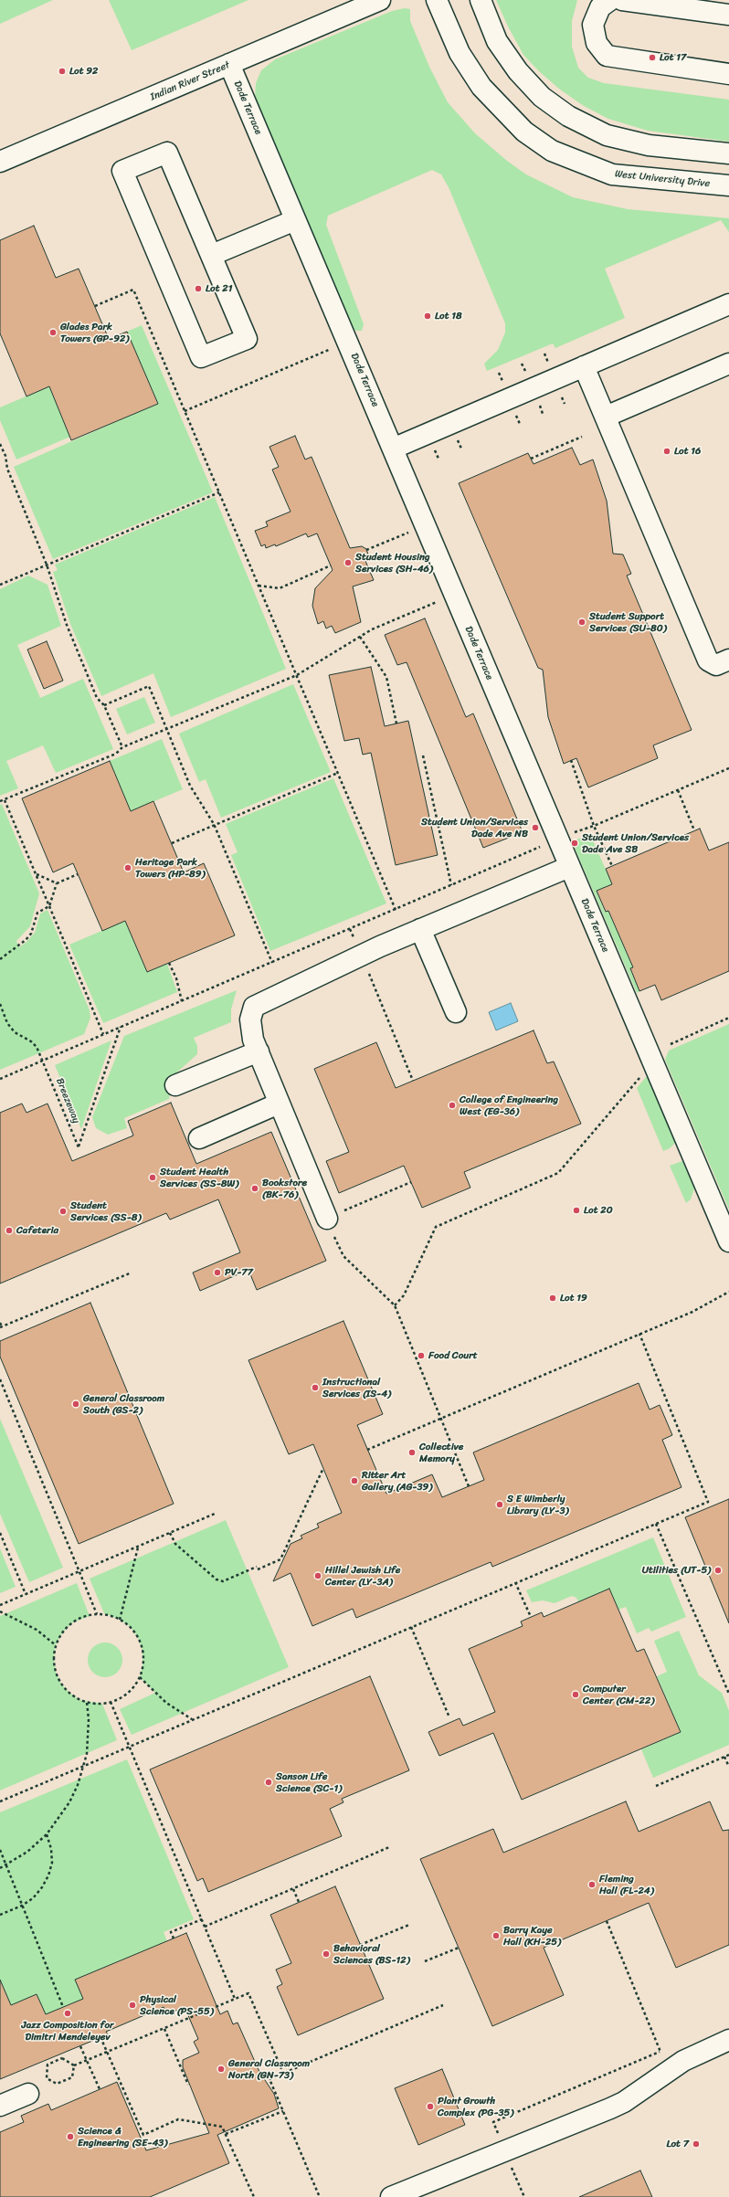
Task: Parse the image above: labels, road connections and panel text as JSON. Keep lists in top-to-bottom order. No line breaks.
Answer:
{"streets":{"street":["Indian River Street","Dade Terrace","West University Drive"],"path":["Breezeway"]},"crossings":[["Indian River Street","Dade Terrace"]],"places":["Lot 17","Lot 92","Lot 21","Lot 18","Glades Park Towers (GP-92)","Lot 16","Student Housing Services (SH-46)","Student Support Services (SU-80)","Student Union/Services Dade Ave NB","Student Union/Services Dade Ave SB","Heritage Park Towers (HP-89)","College of Engineering West (EG-36)","Student Health Services (SS-8W)","Bookstore (BK-76)","Lot 20","Student Services (SS-8)","Cafeteria","PV-77","Lot 19","Food Court","Instructional Services (IS-4)","General Classroom South (GS-2)","Collective Memory","Ritter Art Gallery (AG-39)","S E Wimberly Library (LY-3)","Utilities (UT-5)","Hillel Jewish Life Center (LY-3A)","Computer Center (CM-22)","Sanson Life Science (SC-1)","Fleming Hall (FL-24)","Barry Kaye Hall (KH-25)","Behavioral Sciences (BS-12)","Physical Science (PS-55)","Jazz Composition for Dimitri Mendeleyev","General Classroom North (GN-73)","Plant Growth Complex (PG-35)","Science & Engineering (SE-43)","Lot 7"]}
